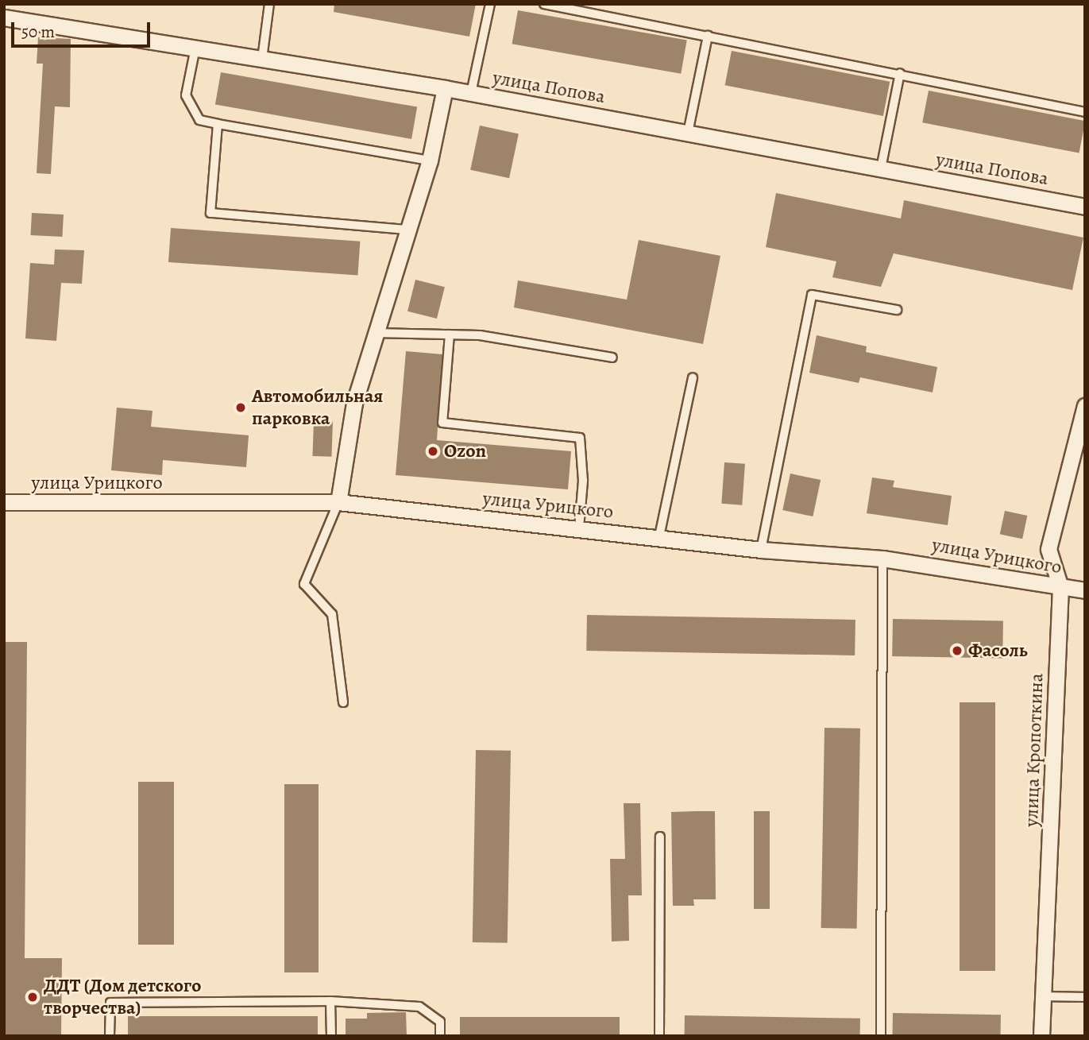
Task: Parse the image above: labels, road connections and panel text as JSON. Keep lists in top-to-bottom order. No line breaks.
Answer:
{"streets":{"street":["улица Попова","улица Урицкого","улица Кропоткина"]},"crossings":[["улица Урицкого","улица Кропоткина"]],"places":["Автомобильная парковка","Ozon","Фасоль","ДДТ (Дом детского творчества)"],"scale_bar":"50 m"}
